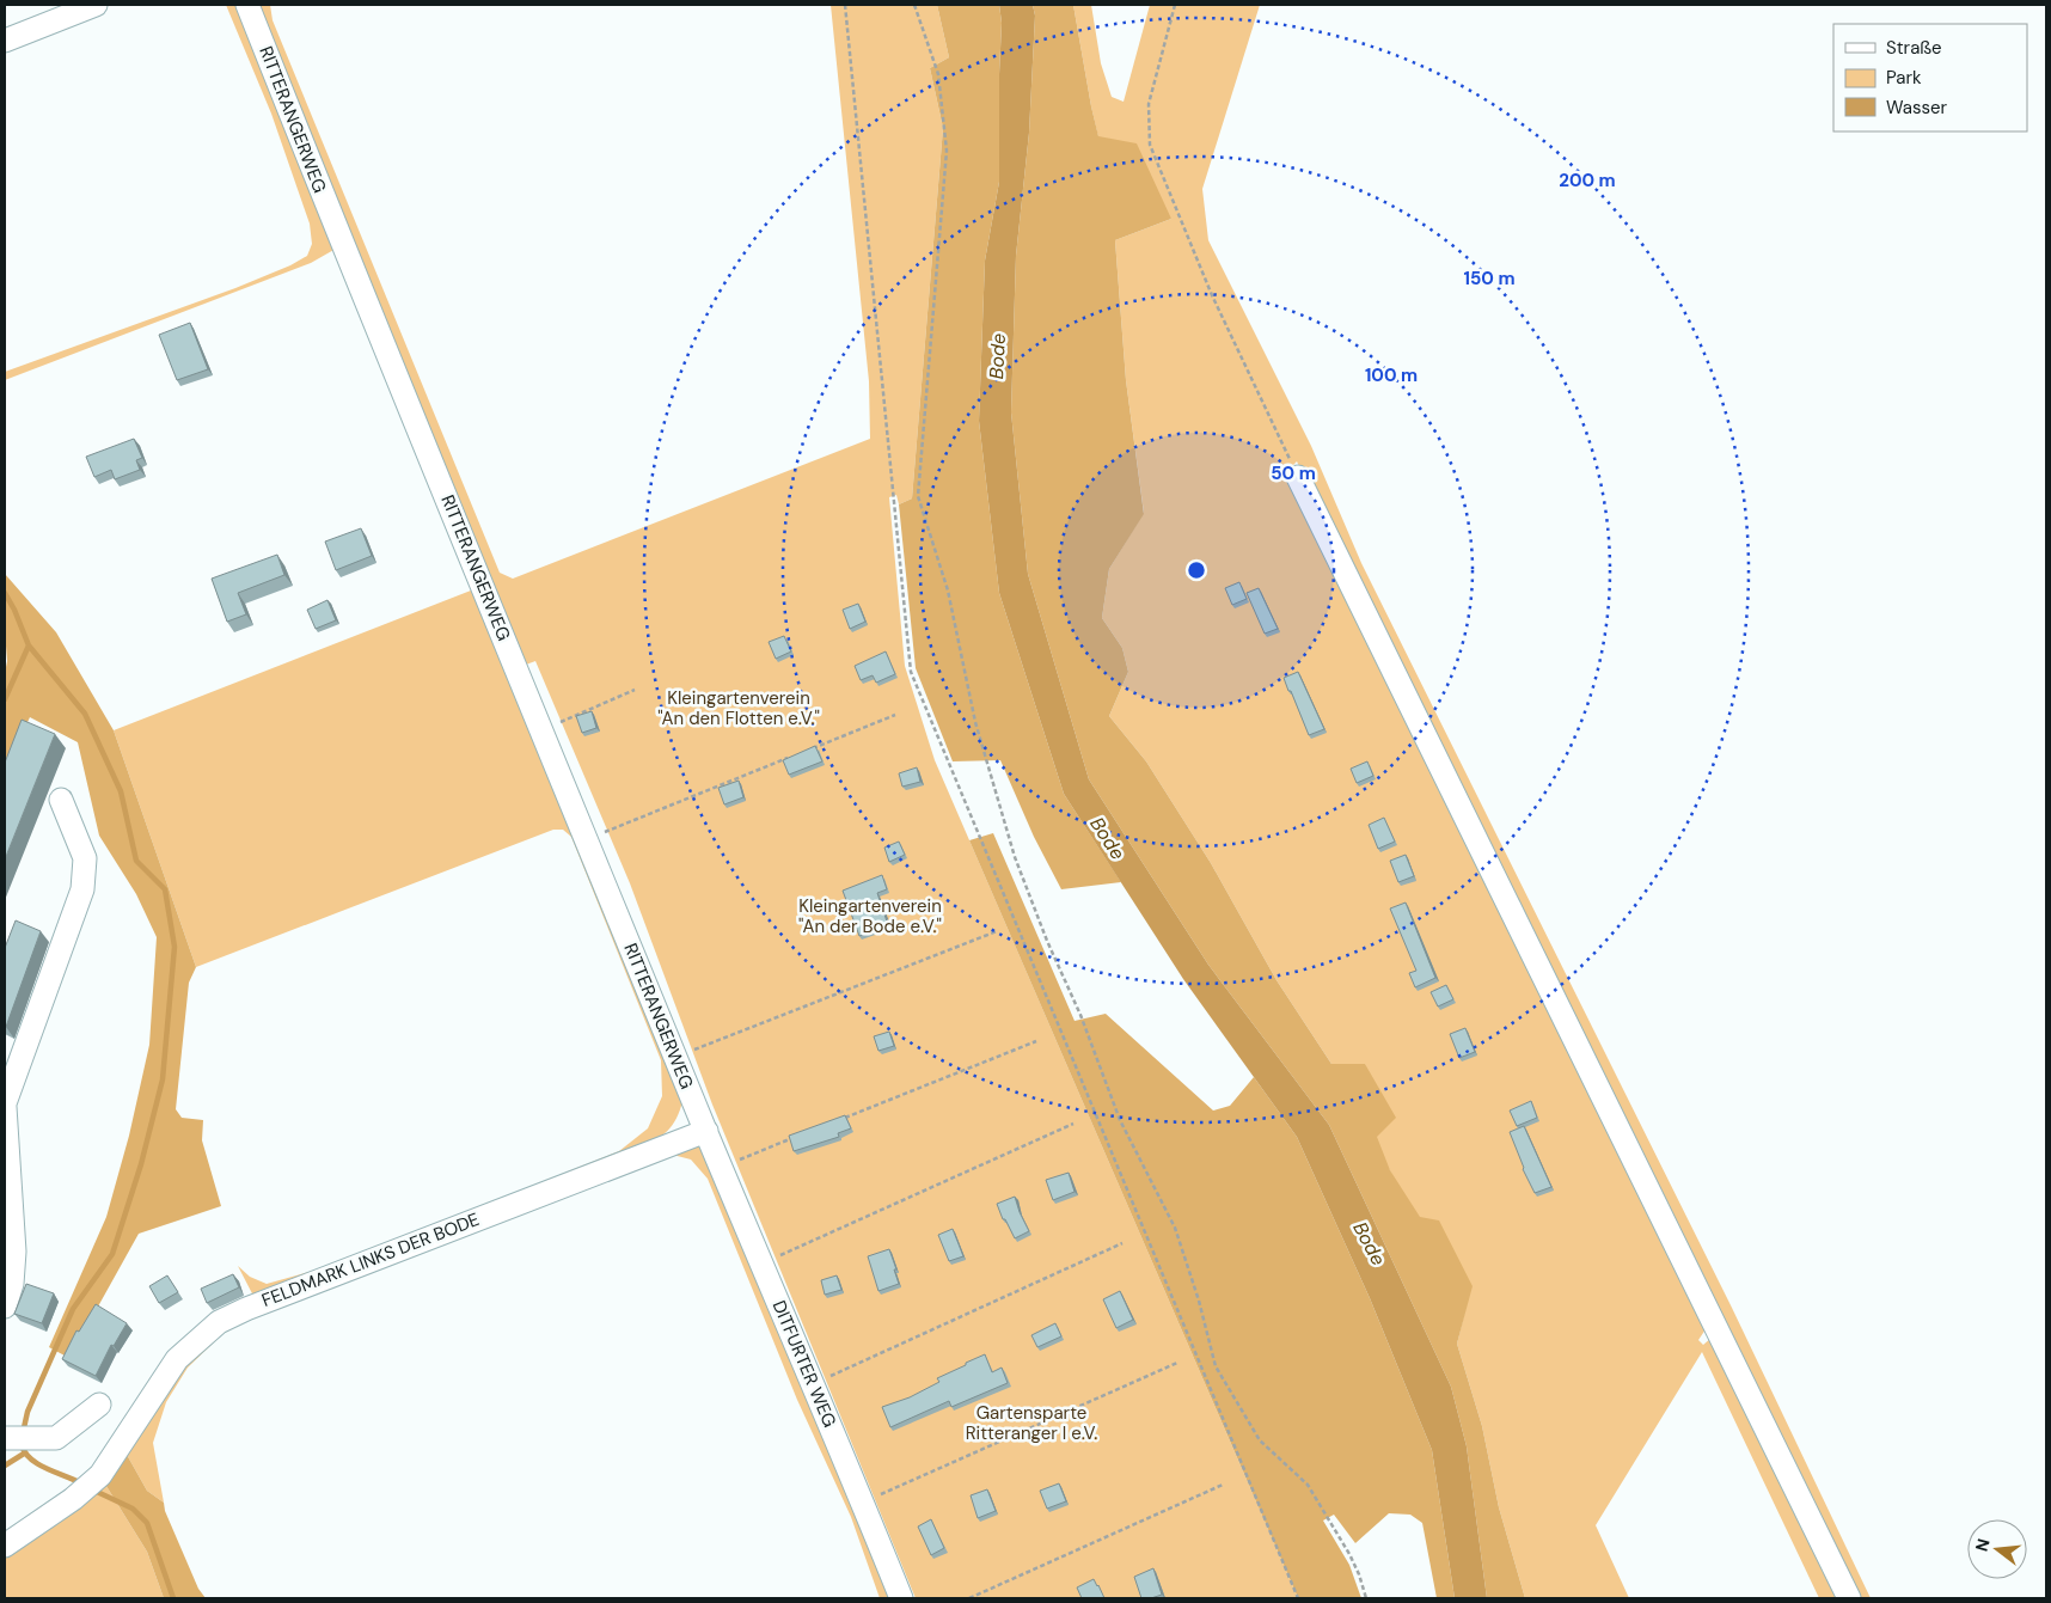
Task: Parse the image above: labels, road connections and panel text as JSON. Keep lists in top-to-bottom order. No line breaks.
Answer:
{"streets":{"lane":["RITTERANGERWEG","FELDMARK LINKS DER BODE","DITFURTER WEG"]},"crossings":[["RITTERANGERWEG","FELDMARK LINKS DER BODE"],["RITTERANGERWEG","DITFURTER WEG"],["FELDMARK LINKS DER BODE","DITFURTER WEG"]],"water":["Bode"],"parks":["Kleingartenverein \"An den Flotten e.V.\"","Kleingartenverein \"An der Bode e.V.\"","Gartensparte Ritteranger I e.V."],"legend":["Straße","Park","Wasser"],"north":"left","rings":["200 m","150 m","100 m","50 m"]}
